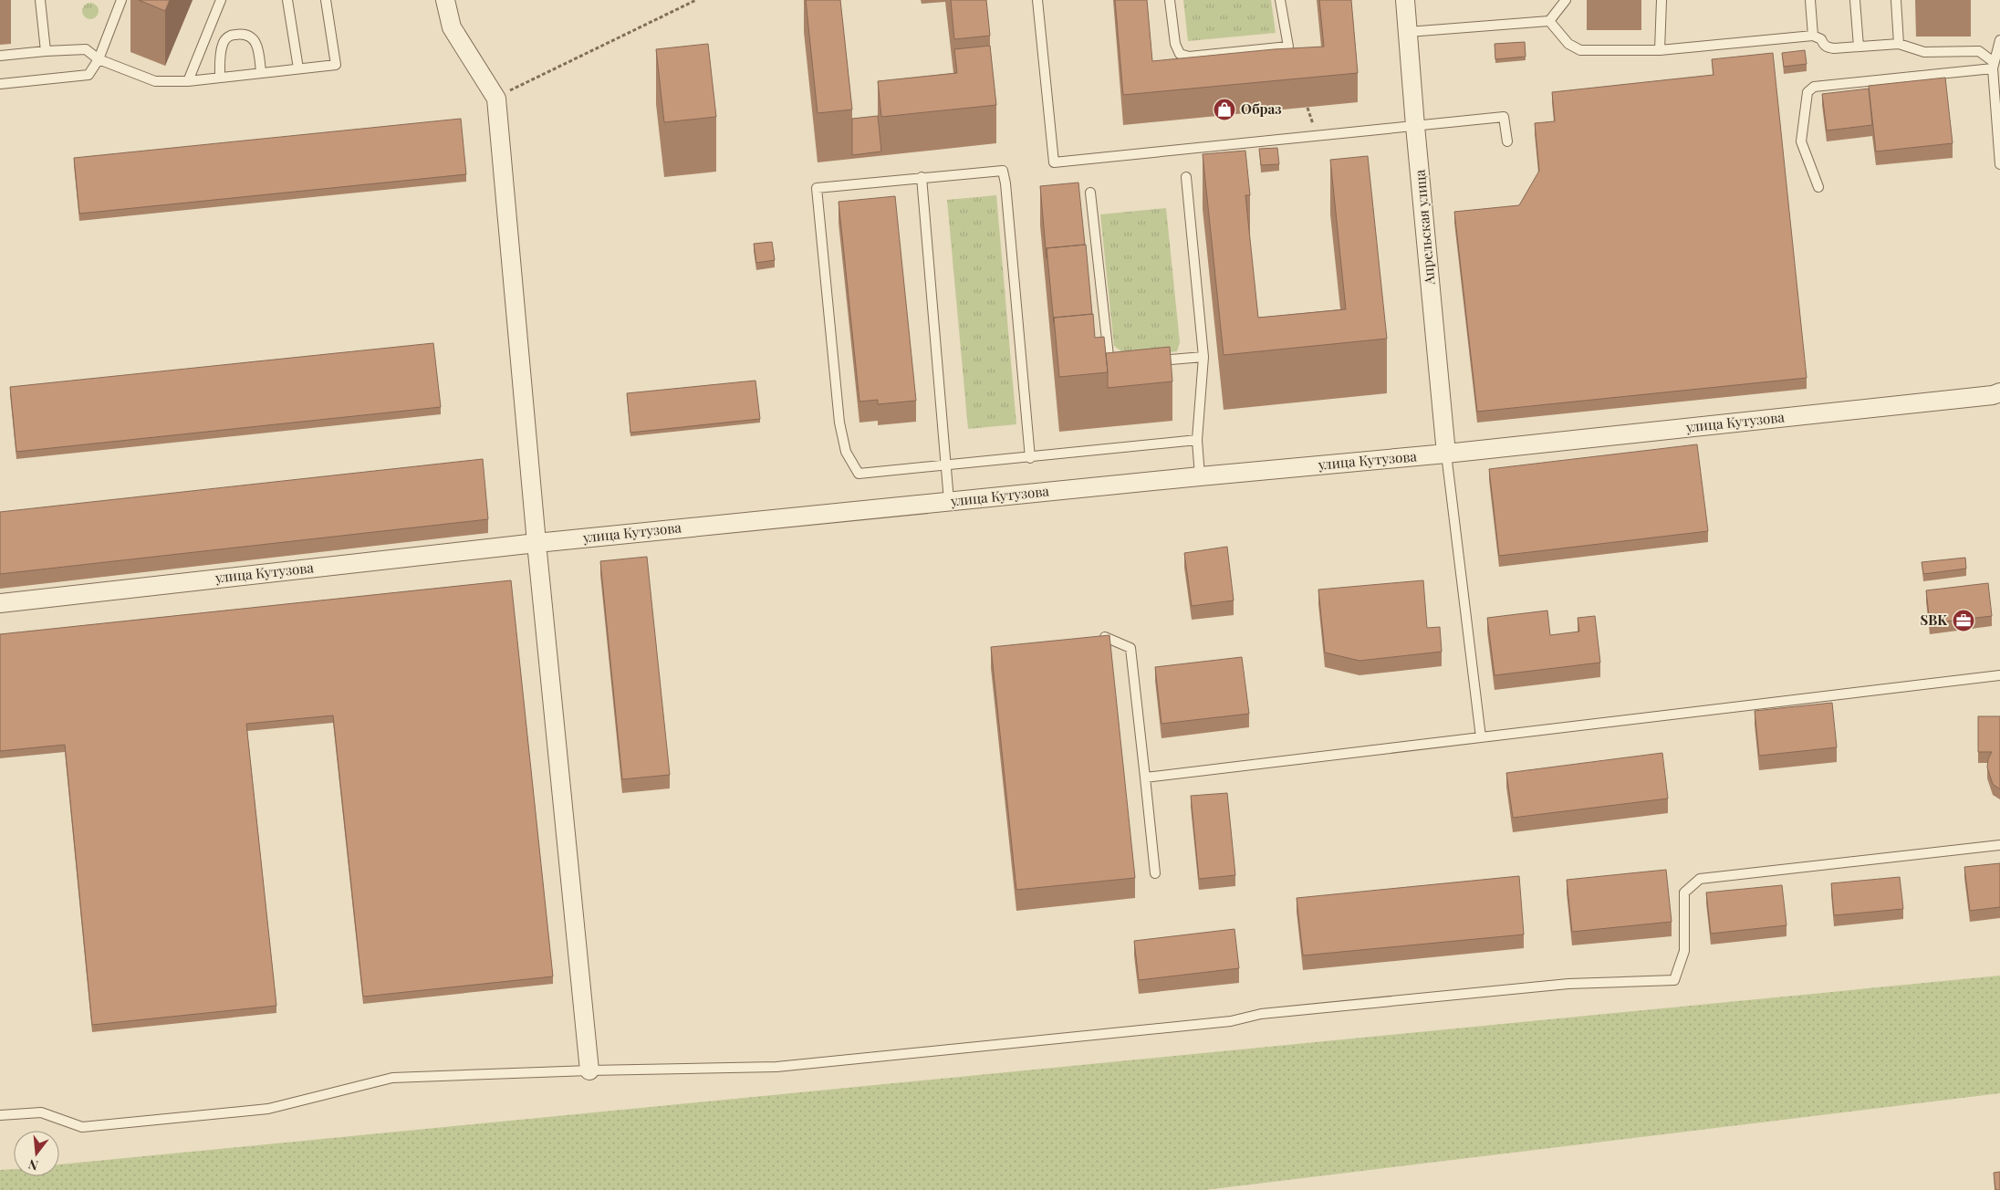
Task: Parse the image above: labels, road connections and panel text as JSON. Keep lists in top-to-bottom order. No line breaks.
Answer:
{"streets":{"street":["Апрельская улица","улица Кутузова"]},"crossings":[["Апрельская улица","улица Кутузова"]],"places":{"shop":["Образ"],"office":["SBK"]},"north":"bottom"}
